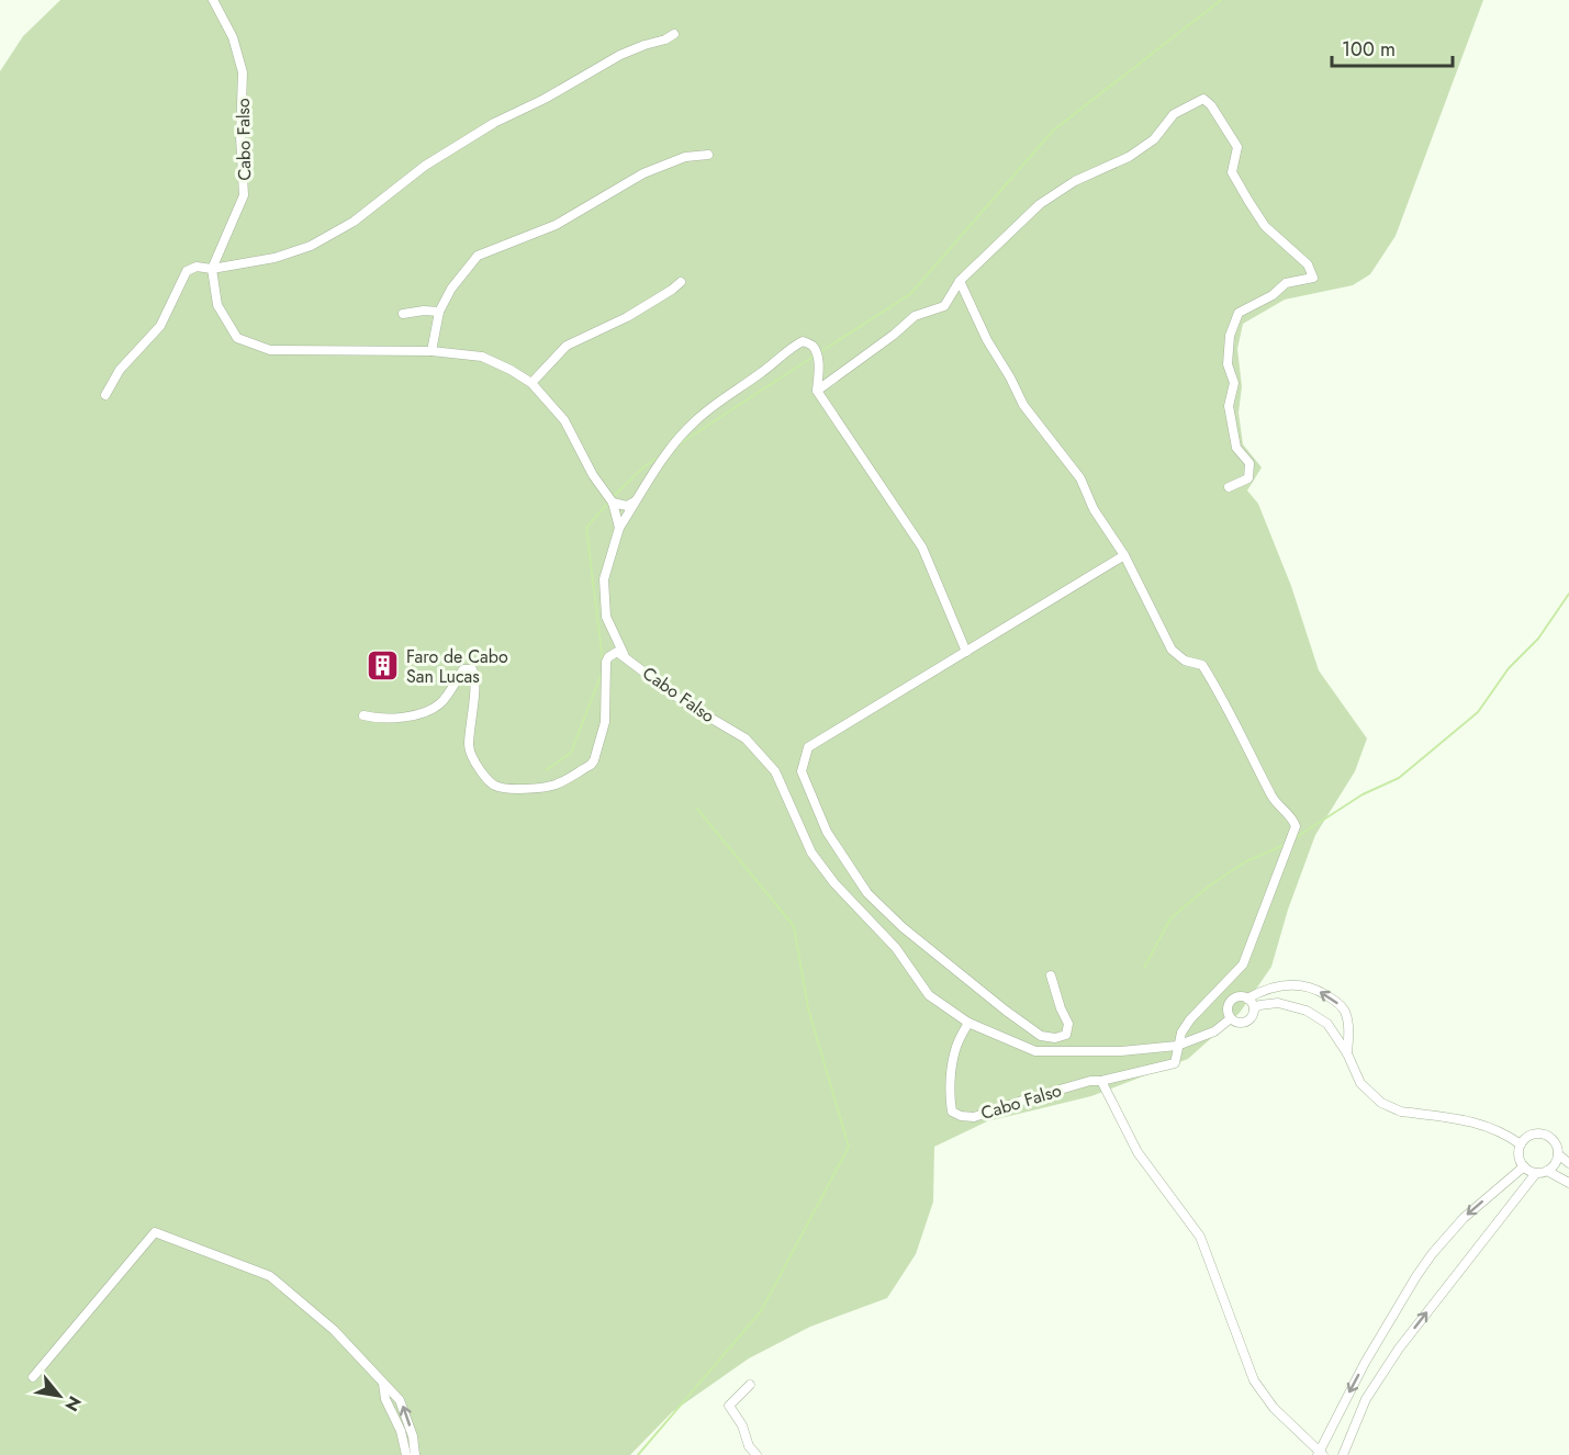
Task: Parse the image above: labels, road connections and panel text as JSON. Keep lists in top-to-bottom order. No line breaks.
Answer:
{"streets":{"street":["Cabo Falso"]},"places":{"building":["Faro de Cabo San Lucas"]},"scale_bar":"100 m","north":"bottom right"}
